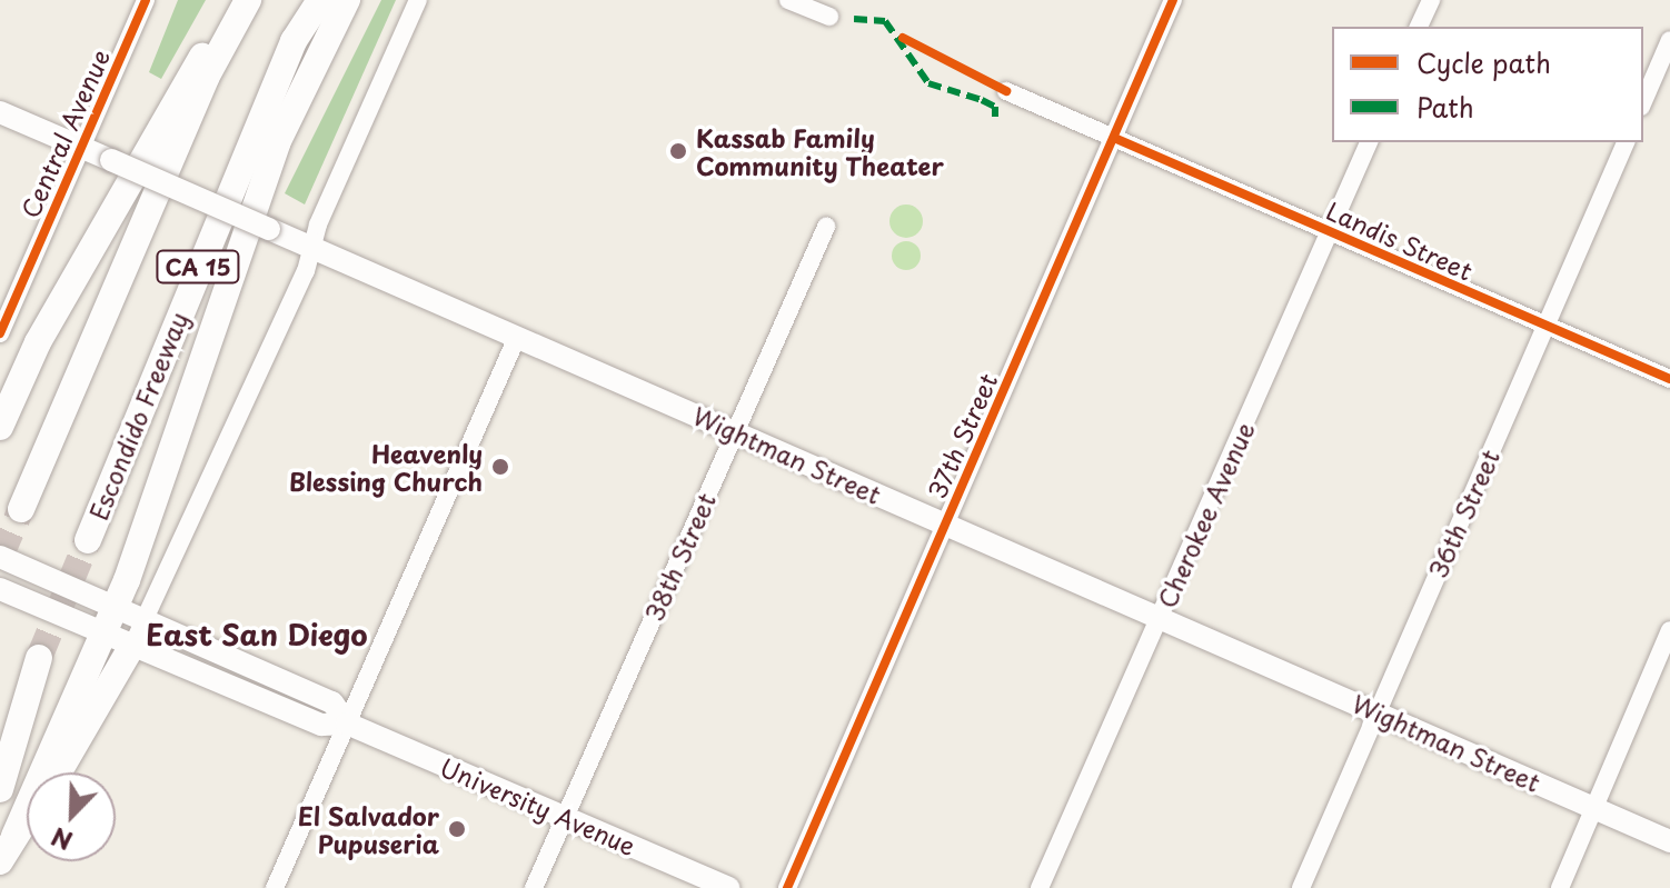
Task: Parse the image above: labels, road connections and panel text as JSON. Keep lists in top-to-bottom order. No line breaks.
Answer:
{"streets":{"highway":["CA 15","Escondido Freeway"],"main road":["Wightman Street","University Avenue"],"street":["Central Avenue","Landis Street","37th Street","36th Street","Cherokee Avenue","38th Street"]},"crossings":[["Central Avenue","Wightman Street"],["Landis Street","37th Street"],["Landis Street","36th Street"],["Landis Street","Cherokee Avenue"],["37th Street","Wightman Street"],["Wightman Street","36th Street"],["Wightman Street","Cherokee Avenue"],["Wightman Street","38th Street"],["38th Street","University Avenue"]],"districts":["East San Diego"],"places":["Kassab Family Community Theater","Heavenly Blessing Church","El Salvador Pupuseria"],"legend":["Cycle path","Path"],"north":"bottom left"}
